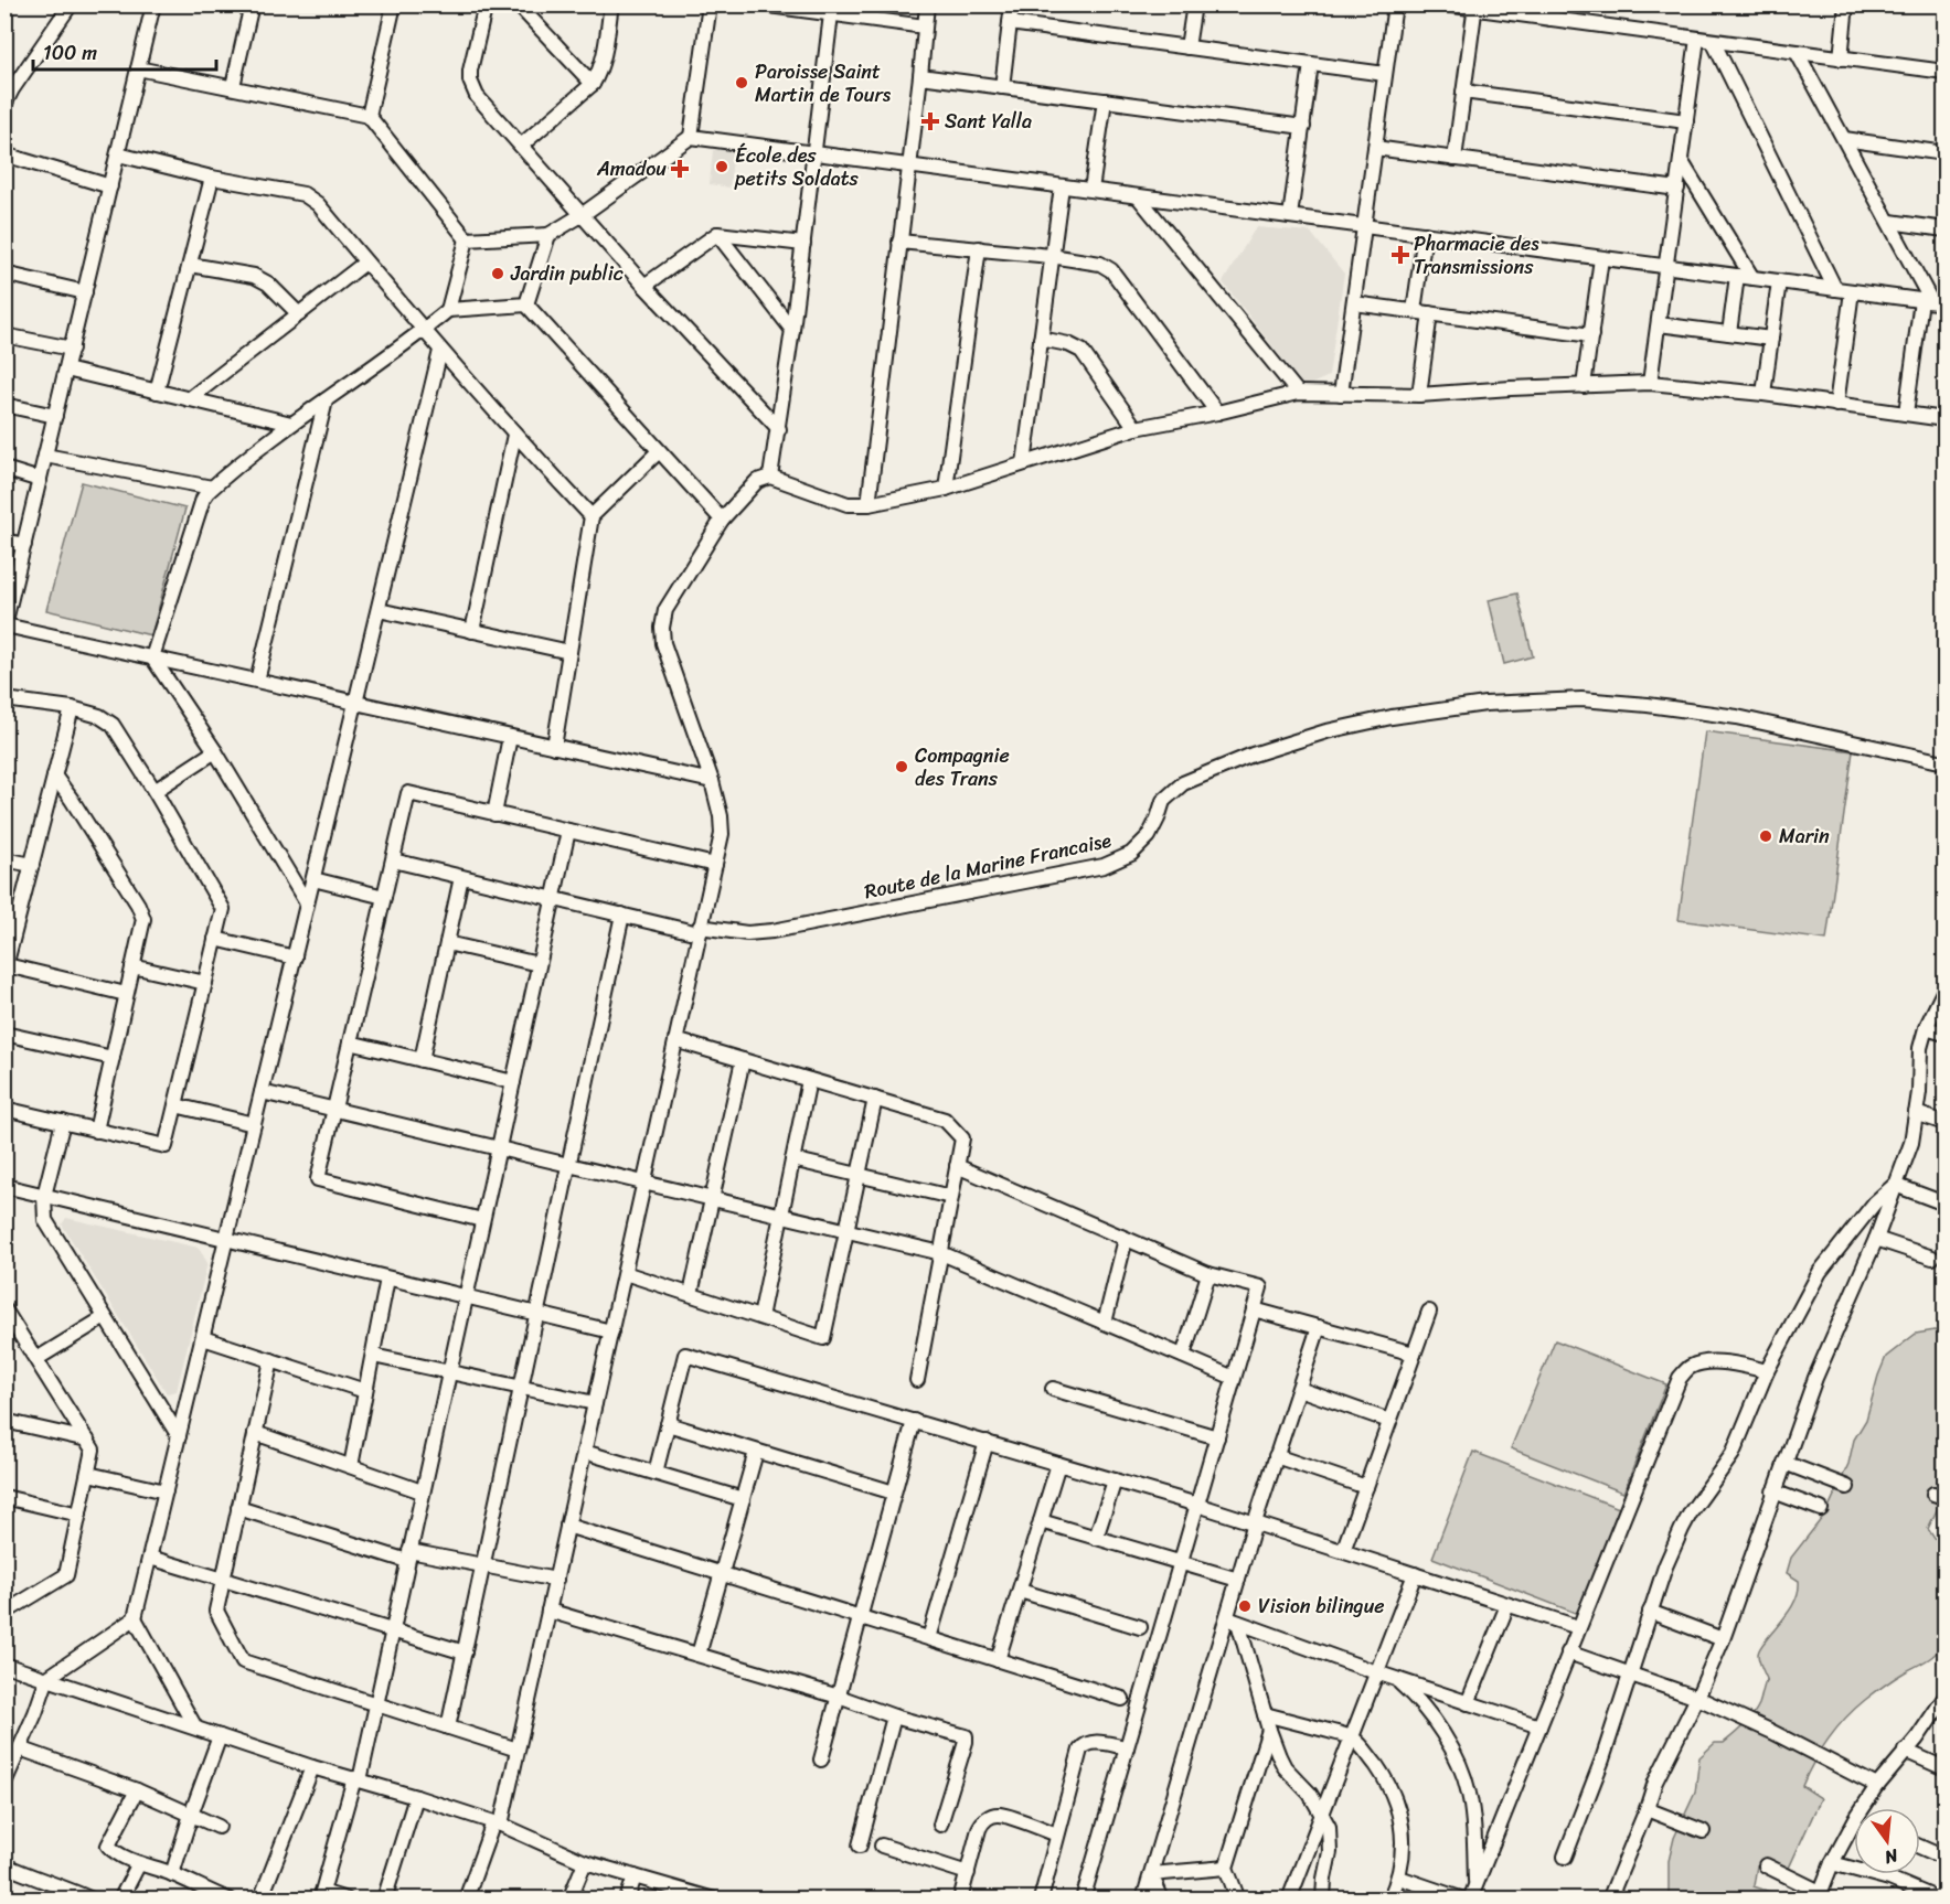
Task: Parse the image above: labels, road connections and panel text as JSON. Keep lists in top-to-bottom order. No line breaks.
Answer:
{"streets":{"street":["Route de la Marine Francaise"]},"places":{"other":["Paroisse Saint Martin de Tours","École des petits Soldats","Jardin public","Compagnie des Trans","Marin","Vision bilingue"],"health":["Sant Yalla","Amadou","Pharmacie des Transmissions"]},"scale_bar":"100 m","north":"bottom"}
